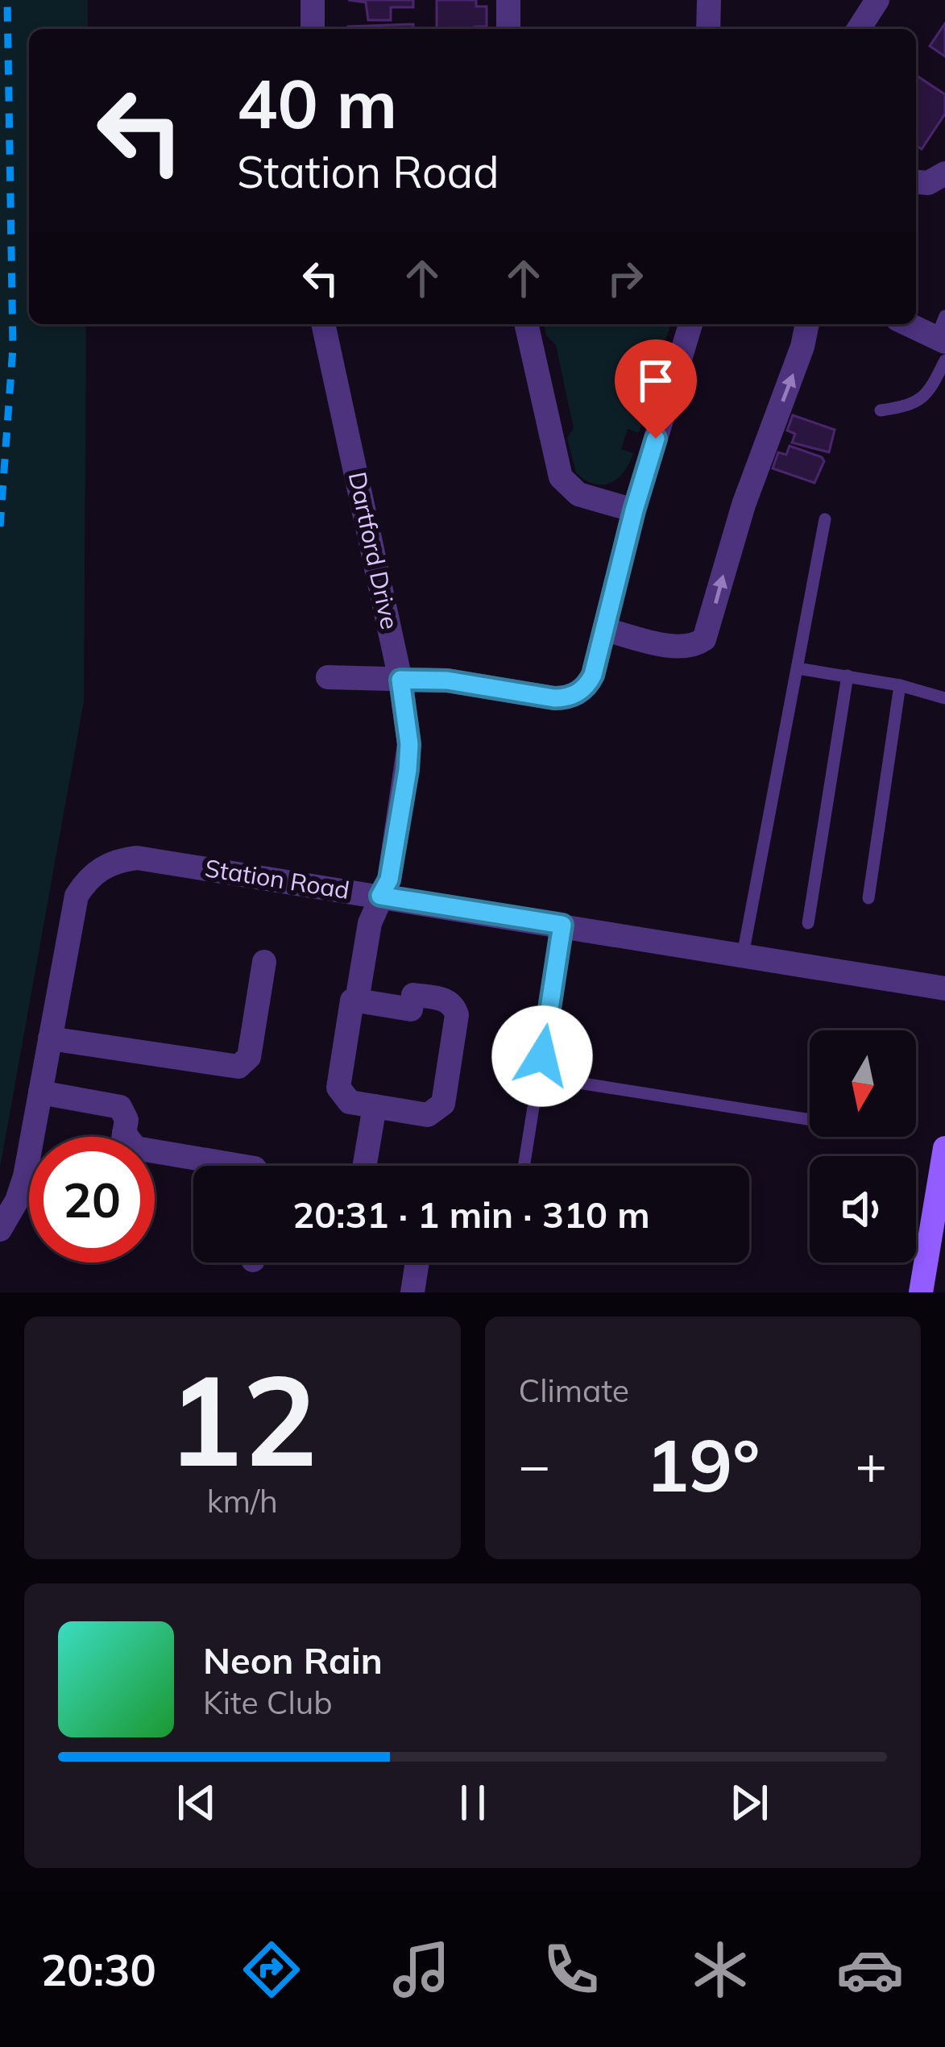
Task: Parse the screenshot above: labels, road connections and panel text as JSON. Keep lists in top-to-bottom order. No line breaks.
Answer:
{"streets":{"street":["Dartford Drive","Station Road"]},"crossings":[["Dartford Drive","Station Road"]],"north":"bottom","page":{"turn":["40 m","Station Road"],"limit":"20","trip":"20:31 · 1 min · 310 m","tile":[["12","km/h"],"Climate"],"heat":["−","19°","+"],"song":["Neon Rain","Kite Club"],"tabs":"20:30"}}
